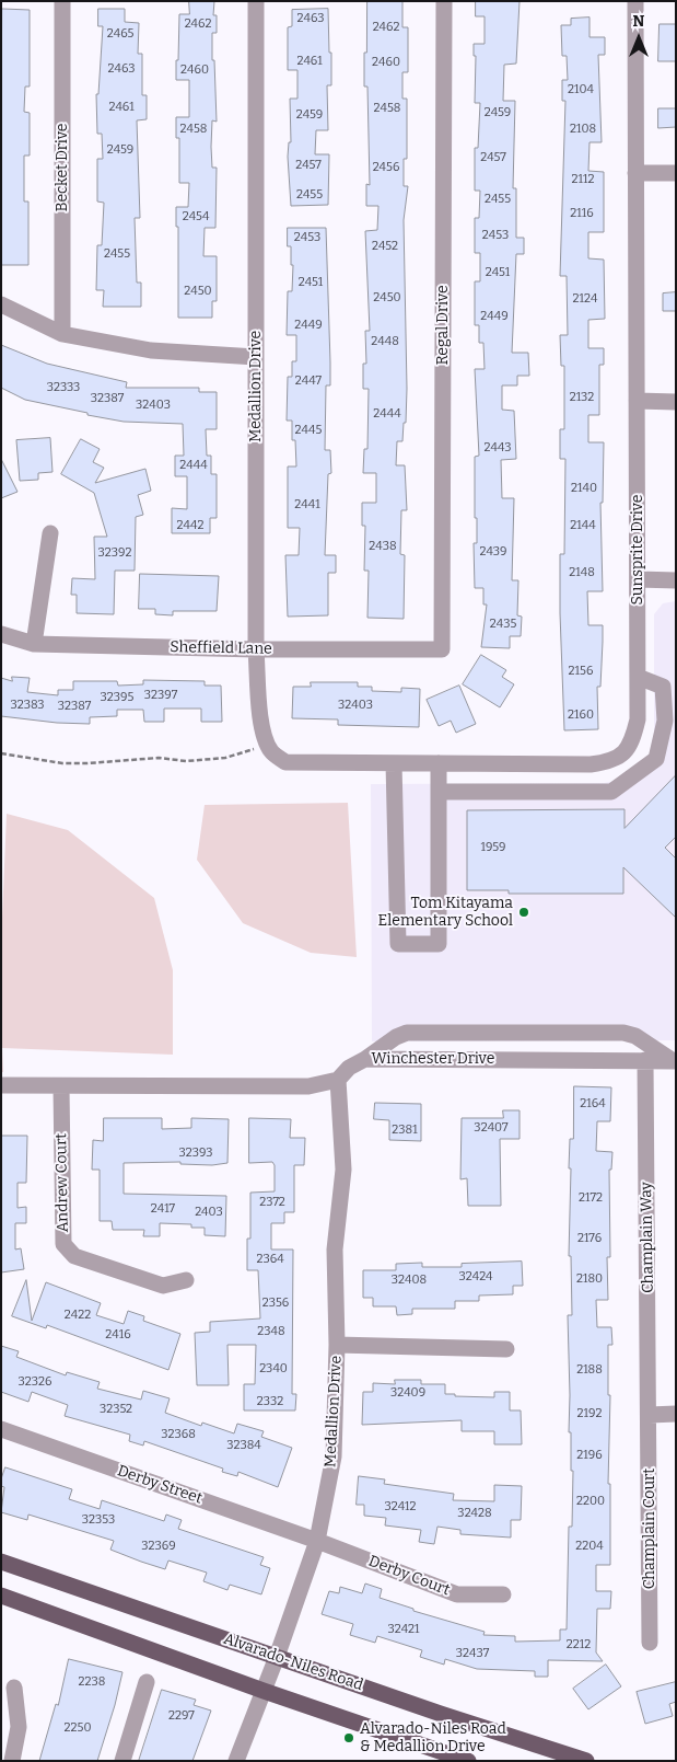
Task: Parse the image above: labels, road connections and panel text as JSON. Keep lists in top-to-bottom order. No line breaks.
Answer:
{"streets":{"main road":["Alvarado-Niles Road"],"street":["Becket Drive","Regal Drive","Medallion Drive","Sunsprite Drive","Sheffield Lane","Winchester Drive","Andrew Court","Champlain Way","Derby Street","Champlain Court","Derby Court"]},"crossings":[["Regal Drive","Sheffield Lane"],["Medallion Drive","Sunsprite Drive"],["Medallion Drive","Sheffield Lane"],["Medallion Drive","Winchester Drive"],["Medallion Drive","Derby Street"],["Medallion Drive","Derby Court"],["Medallion Drive","Alvarado-Niles Road"],["Winchester Drive","Andrew Court"],["Winchester Drive","Champlain Way"],["Champlain Way","Champlain Court"],["Derby Street","Derby Court"]],"places":["Tom Kitayama Elementary School","Alvarado-Niles Road & Medallion Drive"],"house_numbers":["2463","2462","2462","2465","2461","2460","2463","2460","2104","2461","2458","2459","2459","2458","2108","2459","2457","2457","2456","2112","2455","2455","2116","2454","2453","2453","2452","2455","2451","2451","2450","2450","2124","2449","2449","2448","2447","32333","2132","32387","32403","2444","2445","2443","2444","2140","2441","2442","2144","2438","2439","32392","2148","2435","2156","32397","32395","32383","32403","32387","2160","1959","2164","32407","2381","32393","2172","2372","2417","2403","2176","2364","32424","2180","32408","2356","2422","2348","2416","2340","2188","32326","32409","2332","32352","2192","32368","32384","2196","2200","32412","32428","32353","32369","2204","32421","2212","32437","2238","2297","2250"],"north":"top"}
